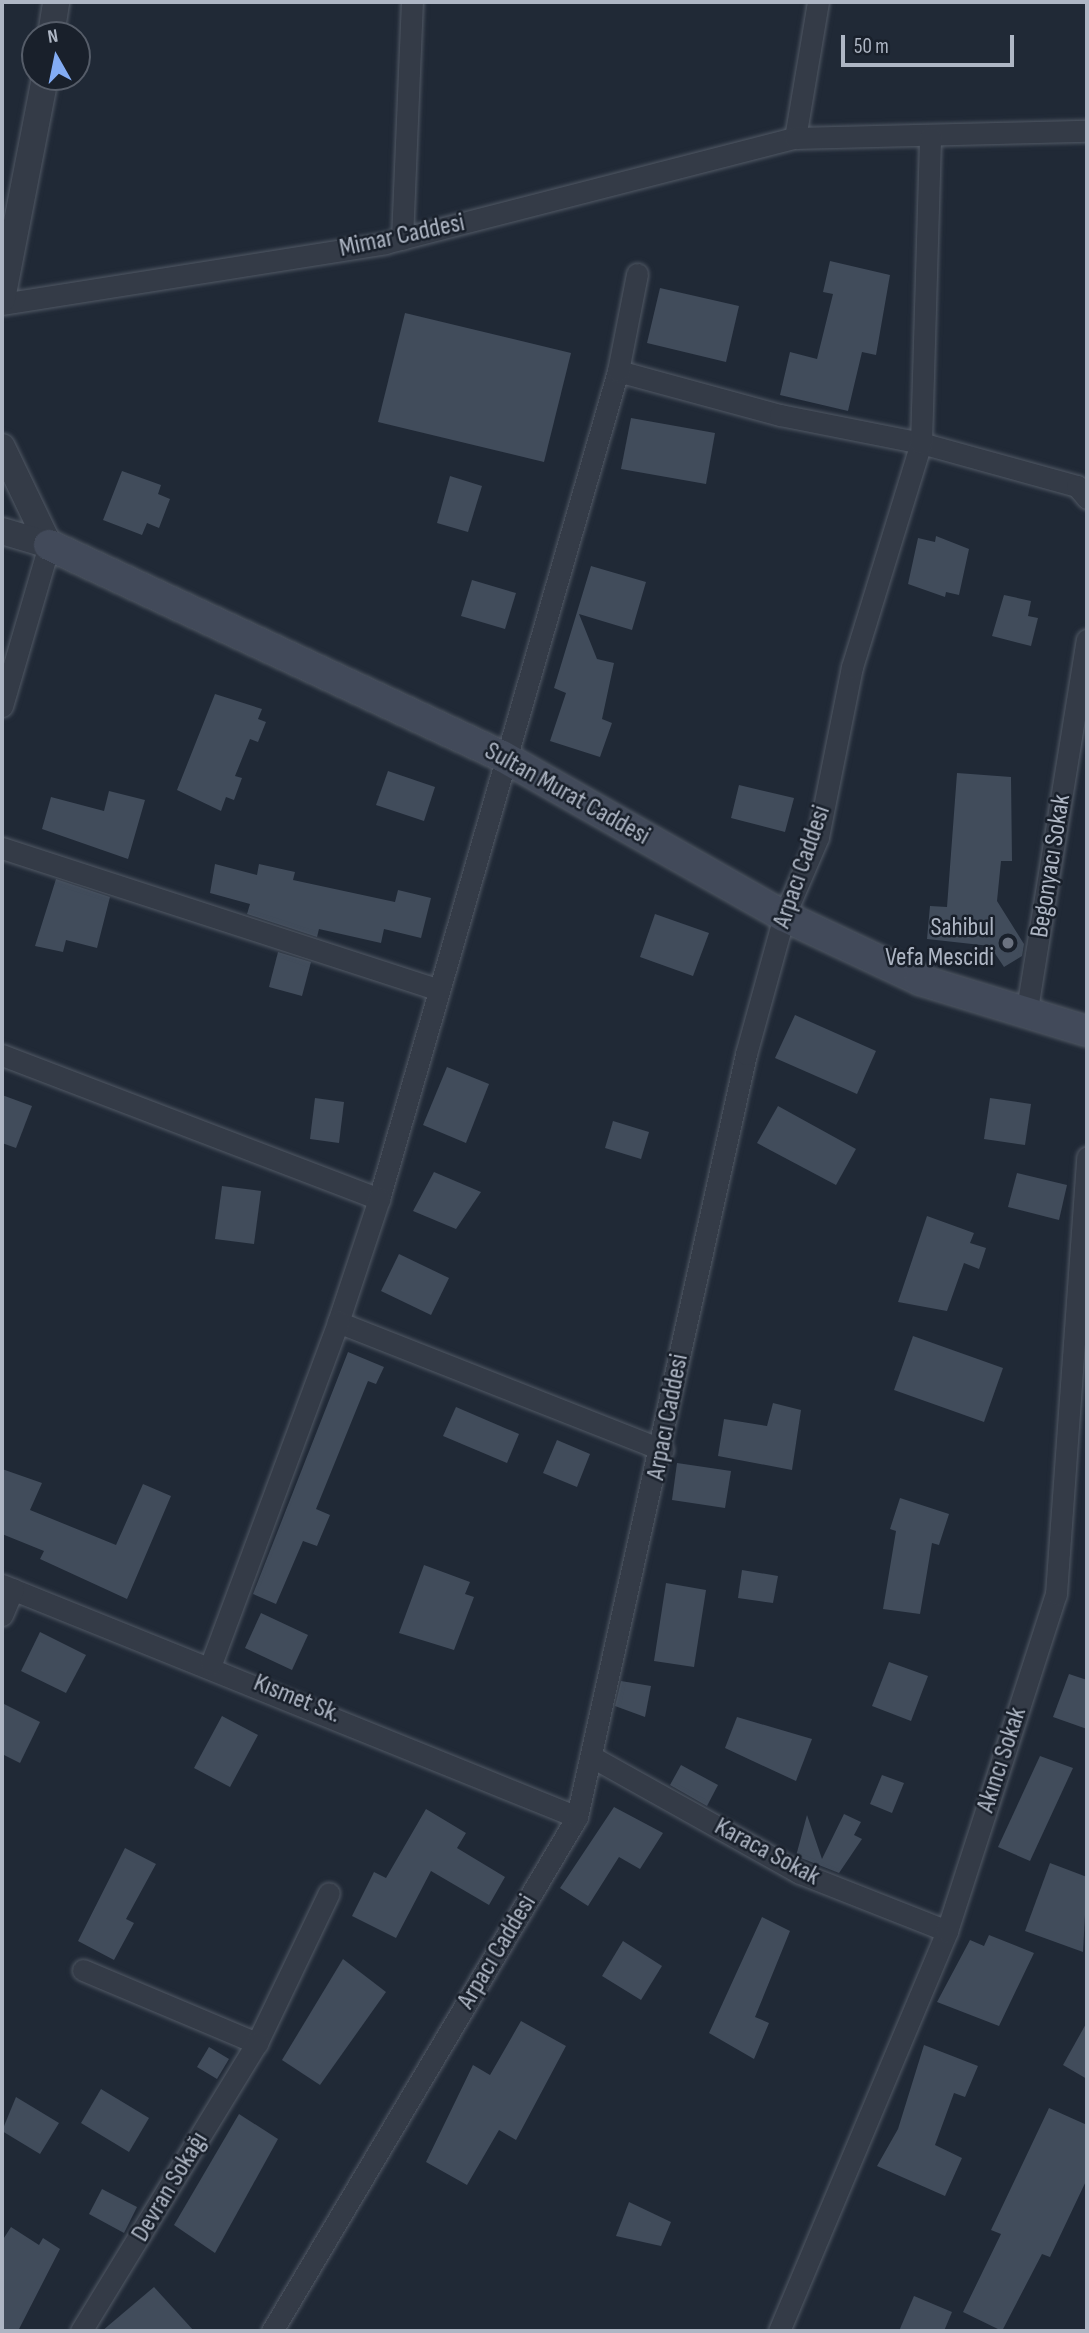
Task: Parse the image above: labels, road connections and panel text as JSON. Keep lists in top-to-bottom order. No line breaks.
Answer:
{"streets":{"main road":["Sultan Murat Caddesi"],"street":["Mimar Caddesi","Begonyacı Sokak","Arpacı Caddesi","Kısmet Sk.","Akıncı Sokak","Karaca Sokak","Devran Sokağı"]},"crossings":[["Mimar Caddesi","Arpacı Caddesi"],["Sultan Murat Caddesi","Begonyacı Sokak"],["Sultan Murat Caddesi","Arpacı Caddesi"],["Arpacı Caddesi","Kısmet Sk."],["Arpacı Caddesi","Karaca Sokak"],["Akıncı Sokak","Karaca Sokak"]],"places":["Sahibul Vefa Mescidi"],"scale_bar":"50 m","north":"top"}
